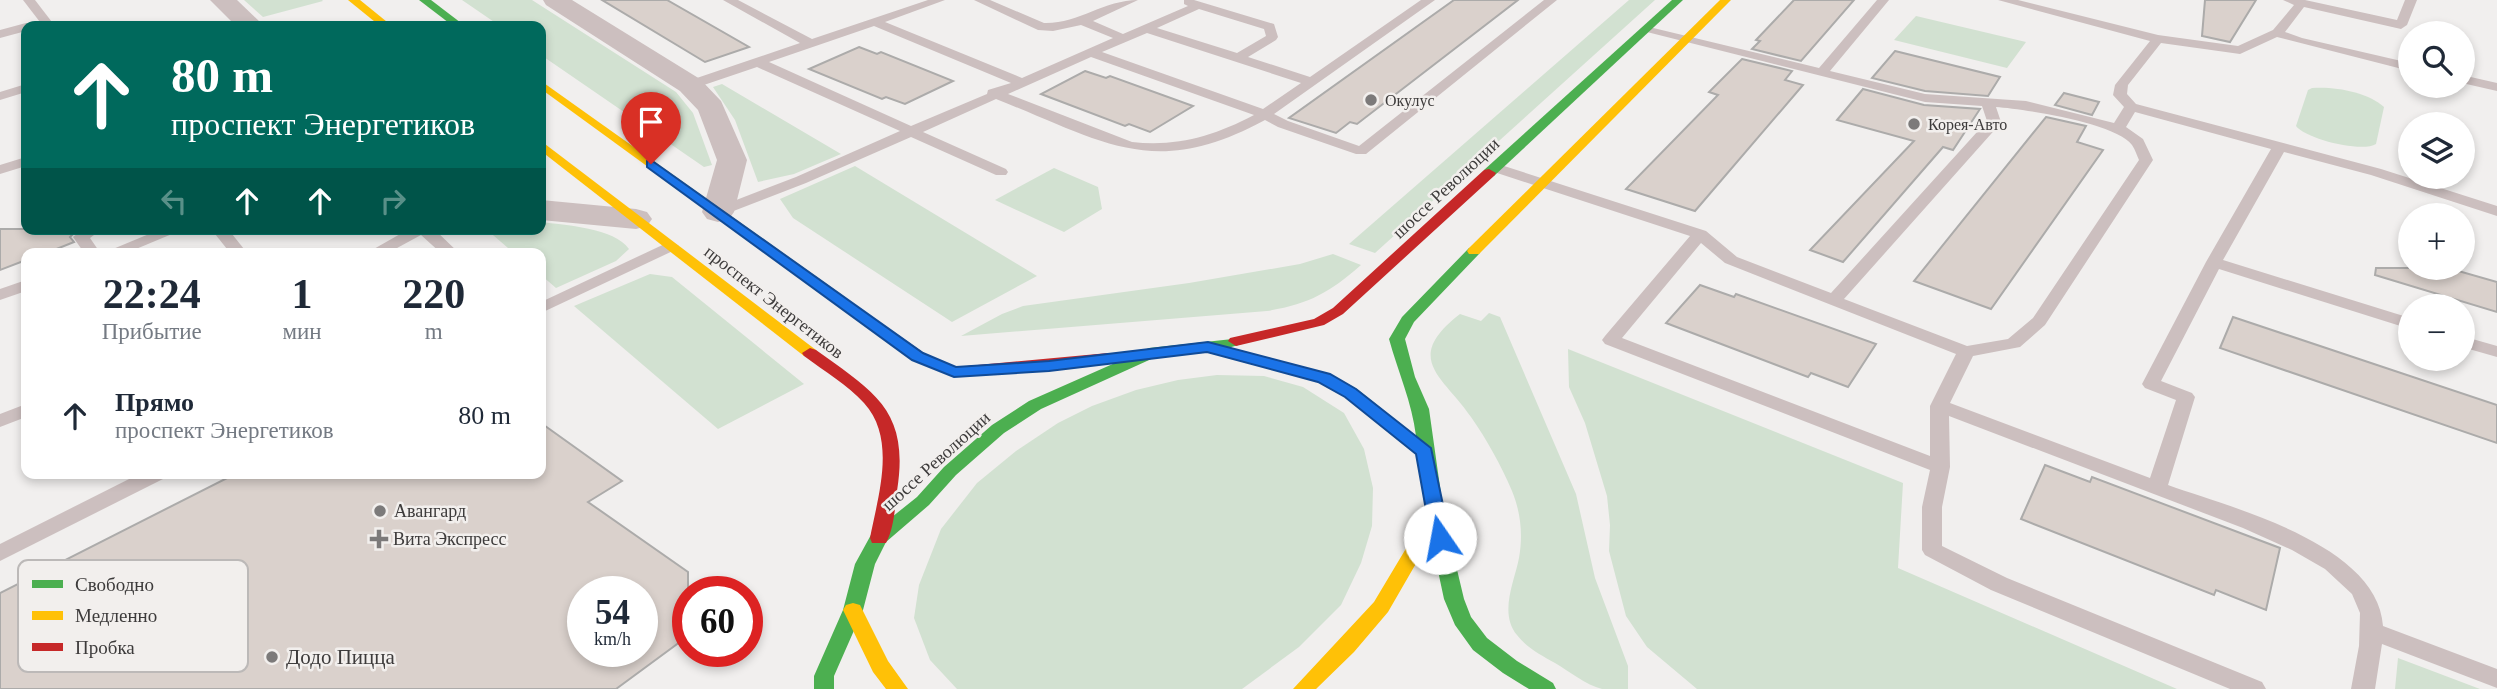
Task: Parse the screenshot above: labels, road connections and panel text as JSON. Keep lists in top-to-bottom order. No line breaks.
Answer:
{"streets":{"main road":["шоссе Революции","проспект Энергетиков"]},"crossings":[["шоссе Революции","проспект Энергетиков"]],"places":{"other":["Окулус","Корея-Авто","Авангард","Додо Пицца"],"health":["Вита Экспресс"]},"legend":["Свободно","Медленно","Пробка"],"page":{"map_buttons":["+","−"],"turn":["80 m","проспект Энергетиков"],"eta":["22:24","Прибытие","1","мин","220","m"],"list":[{"name":"Прямо","note":"проспект Энергетиков","value":"80 m"}],"speed":"54 km/h","limit":"60"}}
